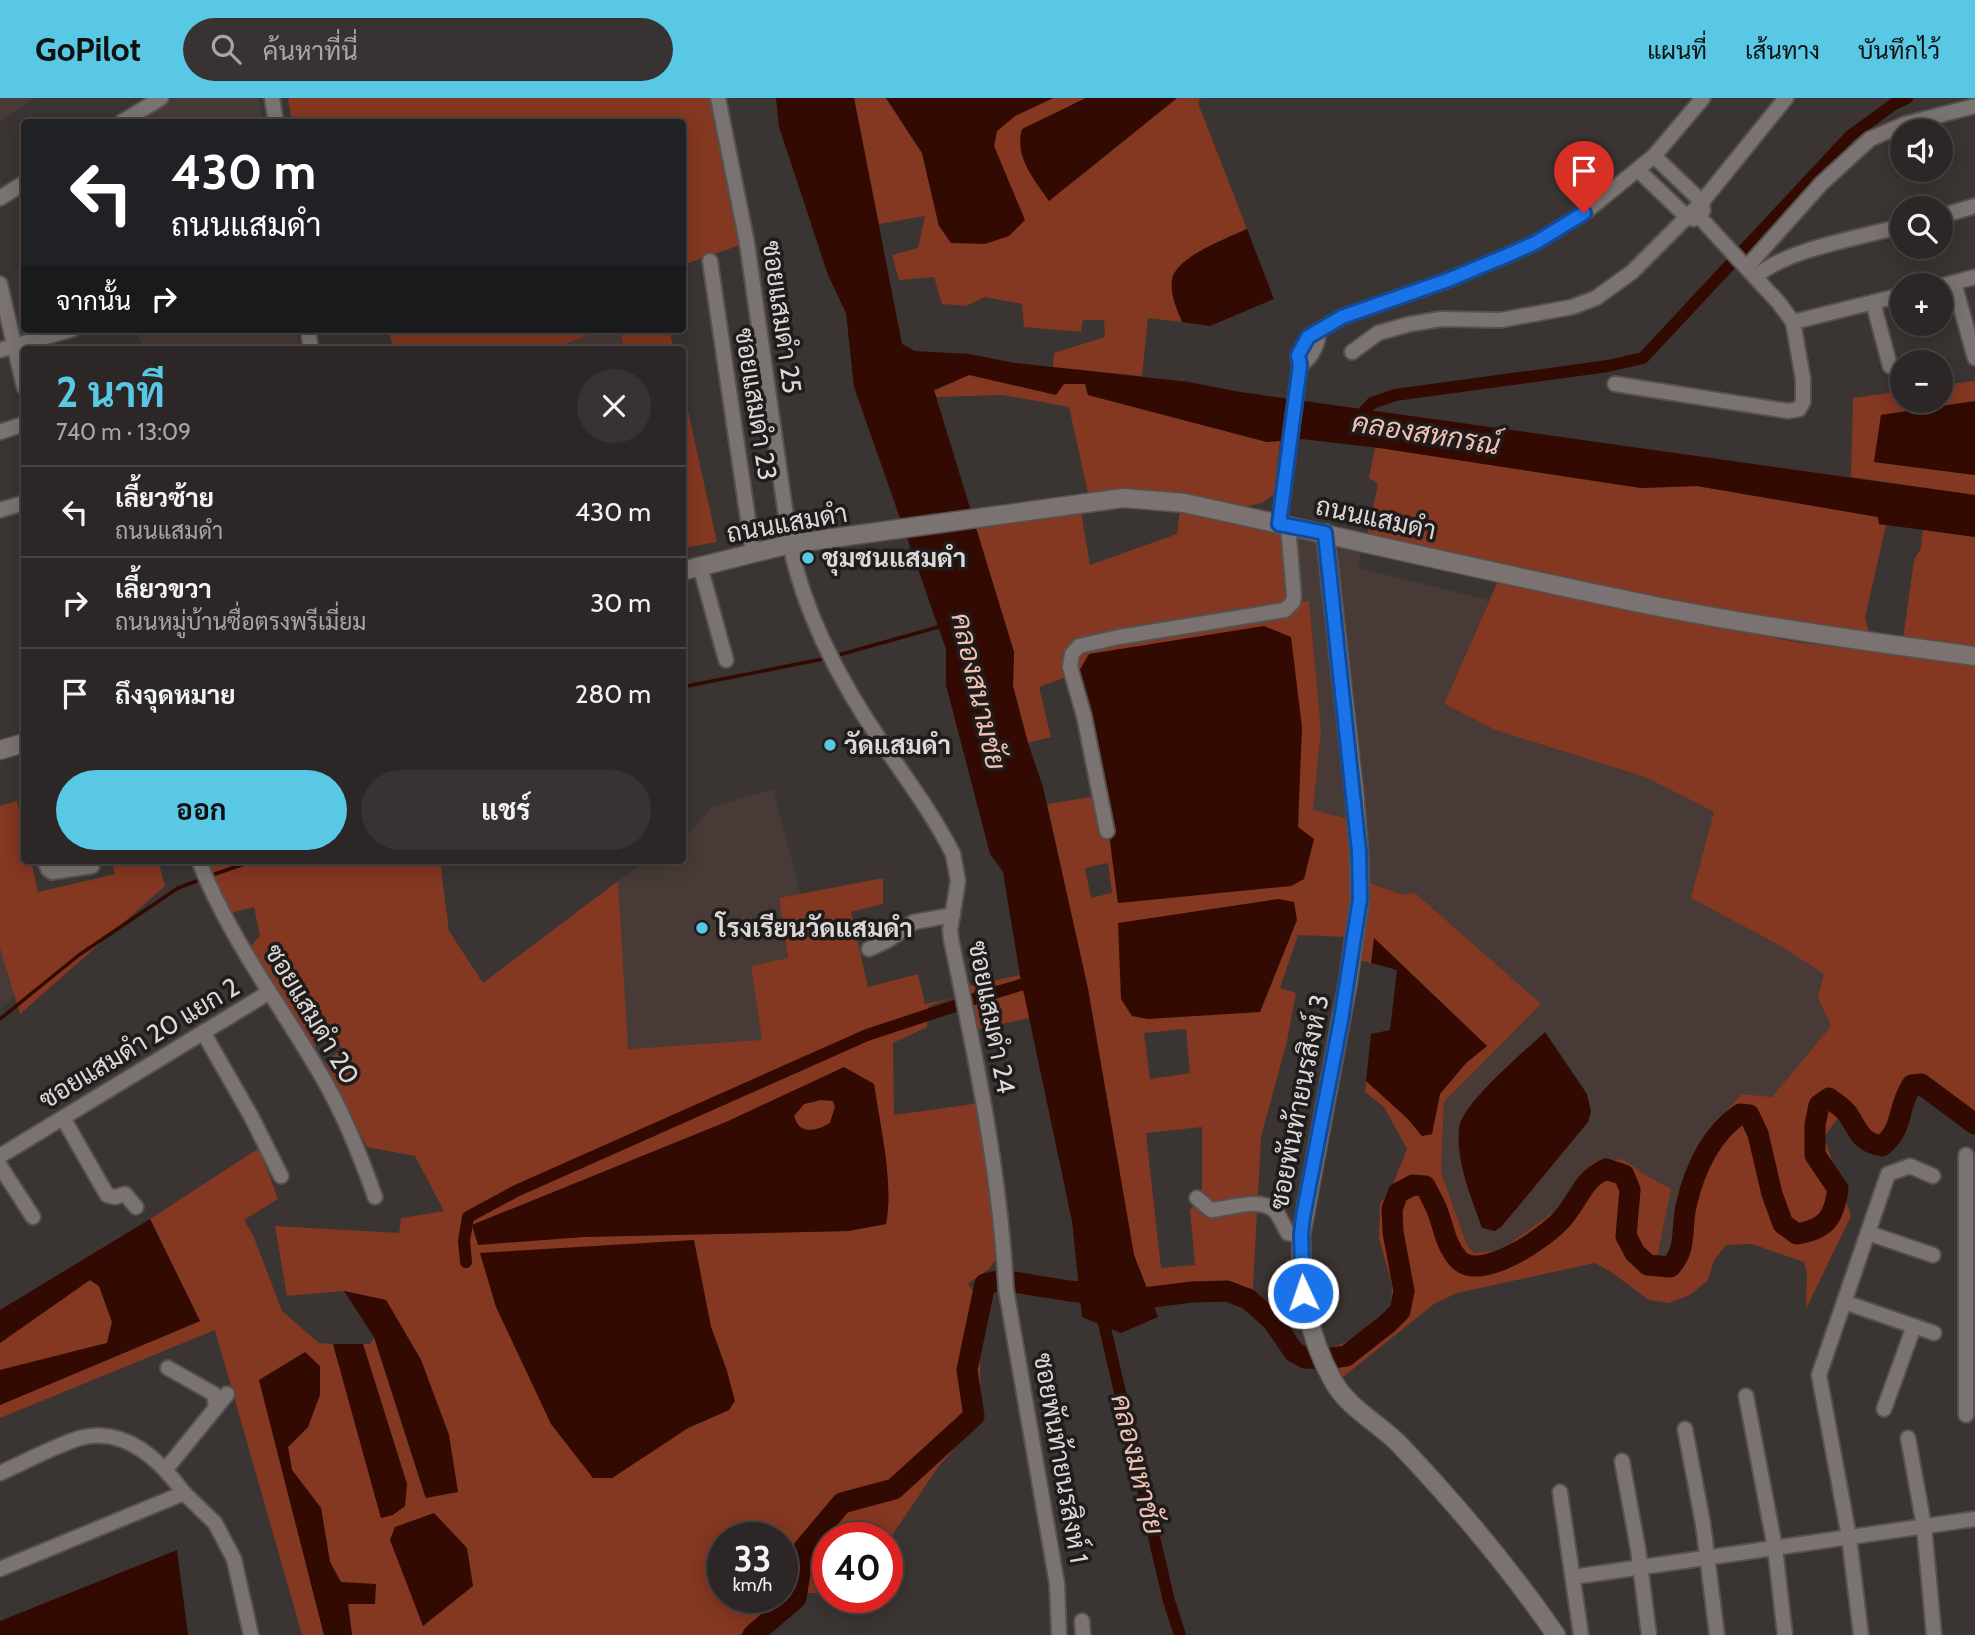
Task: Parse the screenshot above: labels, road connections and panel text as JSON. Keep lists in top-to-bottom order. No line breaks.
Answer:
{"streets":{"street":["ซอยแสมดำ 25","ซอยแสมดำ 23","ถนนแสมดำ","ซอยแสมดำ 20","ซอยแสมดำ 24","ซอยแสมดำ 20 แยก 2","ซอยพันท้ายนรสิงห์ 3","ซอยพันท้ายนรสิงห์ 1"]},"crossings":[["ซอยแสมดำ 25","ถนนแสมดำ"],["ซอยแสมดำ 25","ซอยแสมดำ 24"],["ซอยแสมดำ 23","ถนนแสมดำ"],["ถนนแสมดำ","ซอยแสมดำ 24"],["ถนนแสมดำ","ซอยพันท้ายนรสิงห์ 3"],["ซอยแสมดำ 20","ซอยแสมดำ 20 แยก 2"],["ซอยแสมดำ 24","ซอยพันท้ายนรสิงห์ 1"]],"water":["คลองสหกรณ์","คลองสนามชัย","คลองมหาชัย"],"places":["ชุมชนแสมดำ","วัดแสมดำ","โรงเรียนวัดแสมดำ"],"page":{"header":"GoPilot","search":"ค้นหาที่นี่","nav":["แผนที่","เส้นทาง","บันทึกไว้"],"map_buttons":["+","−"],"turn":["430 m","ถนนแสมดำ"],"then":"จากนั้น","heading":["2 นาที","740 m · 13:09"],"list":[{"name":"เลี้ยวซ้าย","note":"ถนนแสมดำ","value":"430 m"},{"name":"เลี้ยวขวา","note":"ถนนหมู่บ้านซื่อตรงพรีเมี่ยม","value":"30 m"},{"name":"ถึงจุดหมาย","value":"280 m"}],"buttons":["ออก","แชร์"],"speed":"33 km/h","limit":"40"}}
